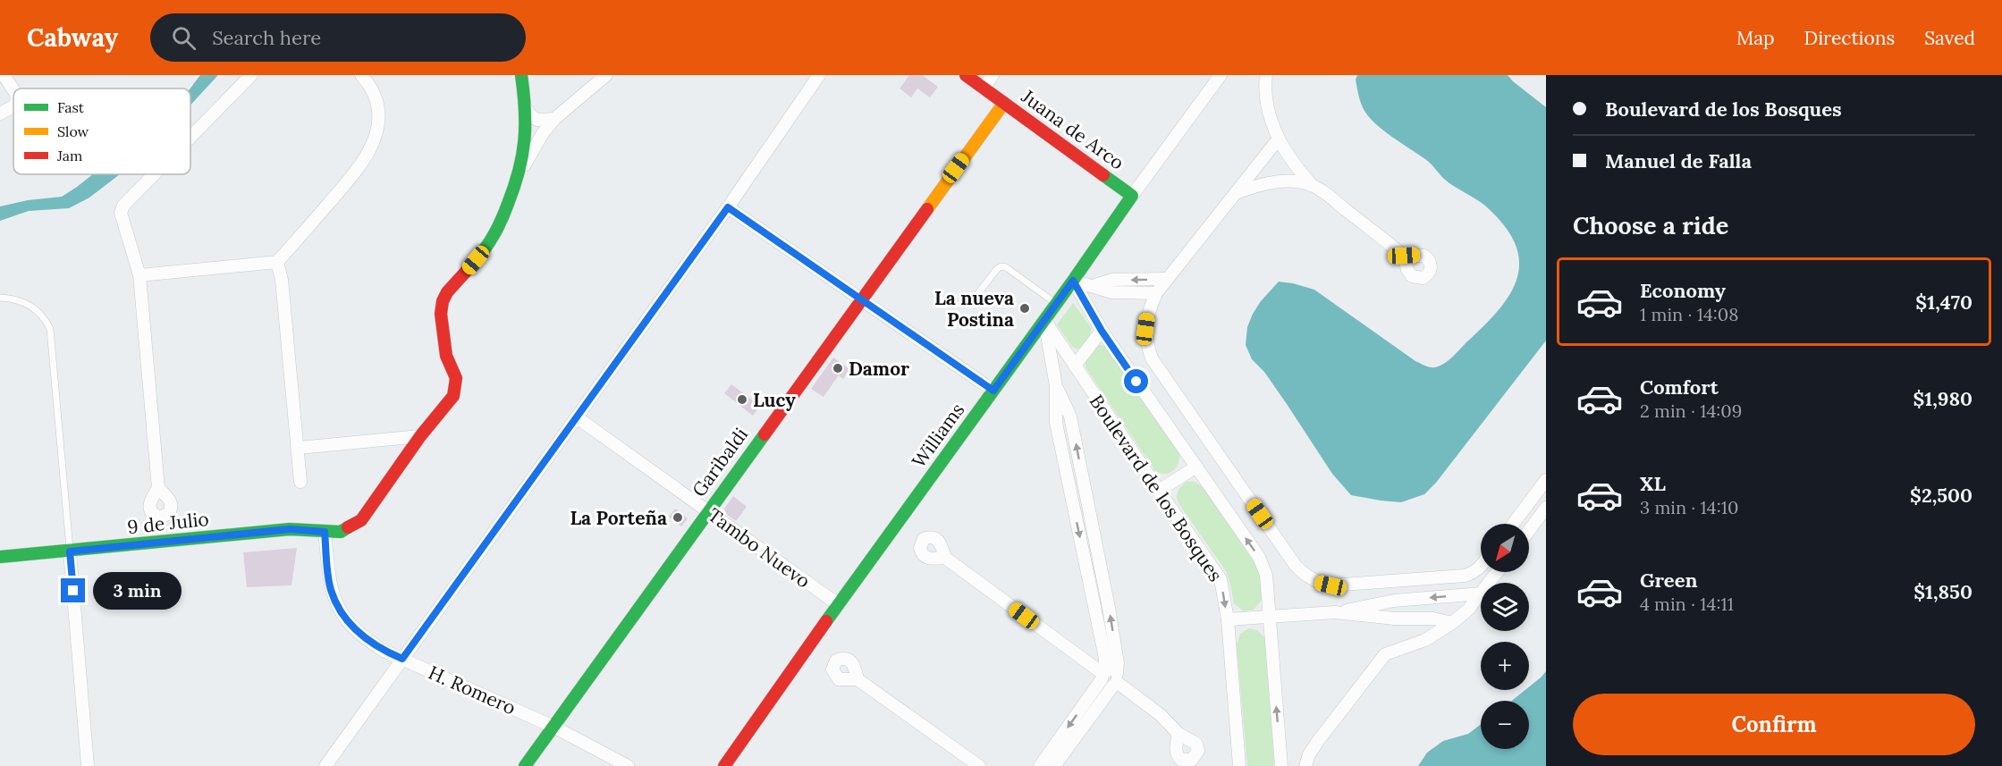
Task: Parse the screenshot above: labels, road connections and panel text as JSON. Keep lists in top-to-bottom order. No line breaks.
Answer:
{"streets":{"street":["Juana de Arco","Williams","Garibaldi","Boulevard de los Bosques","9 de Julio","Tambo Nuevo","H. Romero"]},"crossings":[["Juana de Arco","Williams"],["Juana de Arco","Garibaldi"],["Williams","Boulevard de los Bosques"],["Williams","Tambo Nuevo"],["Garibaldi","Tambo Nuevo"],["Garibaldi","H. Romero"],["9 de Julio","H. Romero"]],"places":["La nueva Postina","Damor","Lucy","La Porteña"],"legend":["Fast","Slow","Jam"],"north":"bottom left","page":{"header":"Cabway","search":"Search here","nav":["Map","Directions","Saved"],"banner":["Boulevard de los Bosques","Manuel de Falla"],"heading":"Choose a ride","list":[{"name":"Economy","note":"1 min · 14:08","value":"$1,470"},{"name":"Comfort","note":"2 min · 14:09","value":"$1,980"},{"name":"XL","note":"3 min · 14:10","value":"$2,500"},{"name":"Green","note":"4 min · 14:11","value":"$1,850"}],"map_buttons":["+","−"],"bubble":"3 min","buttons":"Confirm"}}
